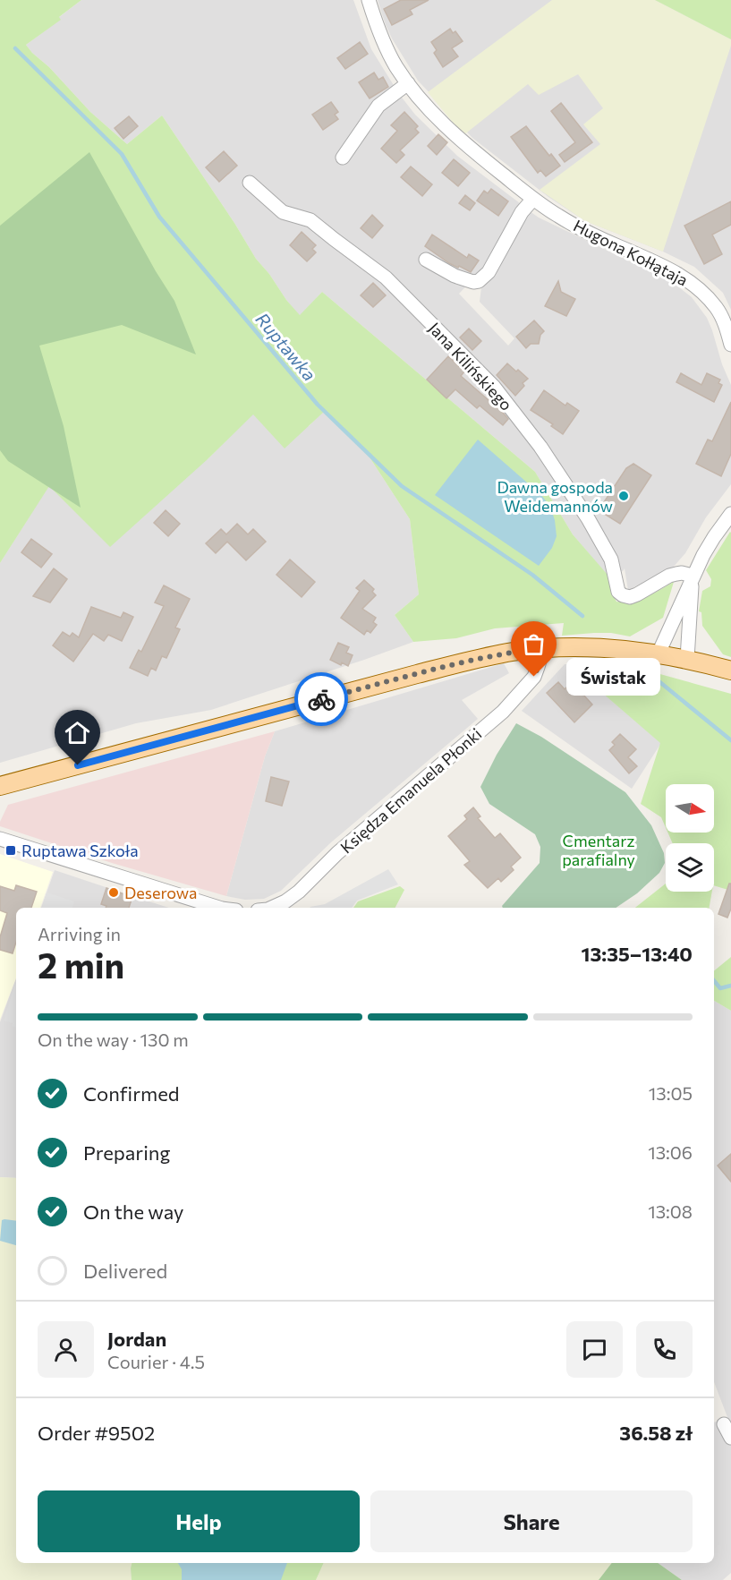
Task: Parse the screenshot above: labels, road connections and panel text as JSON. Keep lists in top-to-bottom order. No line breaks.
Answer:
{"streets":{"street":["Hugona Kołłątaja","Jana Kilińskiego","Księdza Emanuela Płonki"]},"water":["Ruptawka"],"parks":["Cmentarz parafialny"],"places":{"other":["Dawna gospoda Weidemannów","Świstak","Deserowa"],"transit":["Ruptawa Szkoła"]},"north":"right","page":{"bubble":"Świstak","heading":["2 min","Arriving in","13:35–13:40"],"panel":["Jordan","Courier · 4.5","Order #9502","36.58 zł"],"bar":"On the way · 130 m","list":[["Confirmed","13:05"],["Preparing","13:06"],["On the way","13:08"],"Delivered"],"buttons":["Help","Share"]}}
